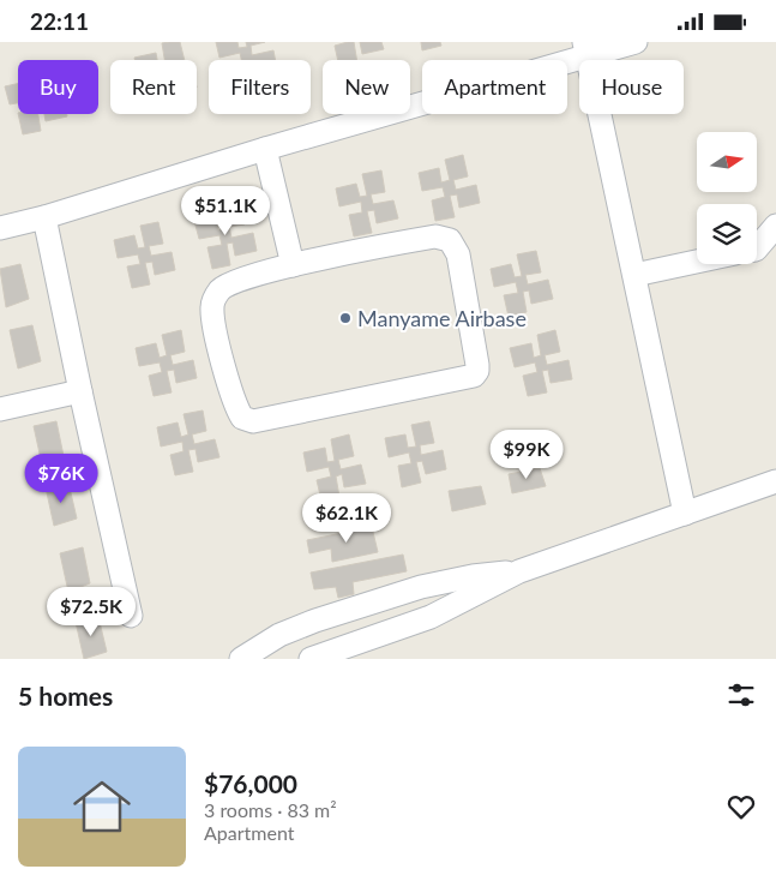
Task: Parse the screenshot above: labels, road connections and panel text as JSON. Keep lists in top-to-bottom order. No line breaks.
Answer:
{"places":["Manyame Airbase"],"north":"right","page":{"status":"22:11","chip":["Buy","Rent","Filters","New","Apartment","House"],"price":["$51.1K","$99K","$76K","$62.1K","$72.5K"],"heading":"5 homes","list":[{"name":"$76,000","note":"3 rooms · 83 m² · Apartment"}]}}
